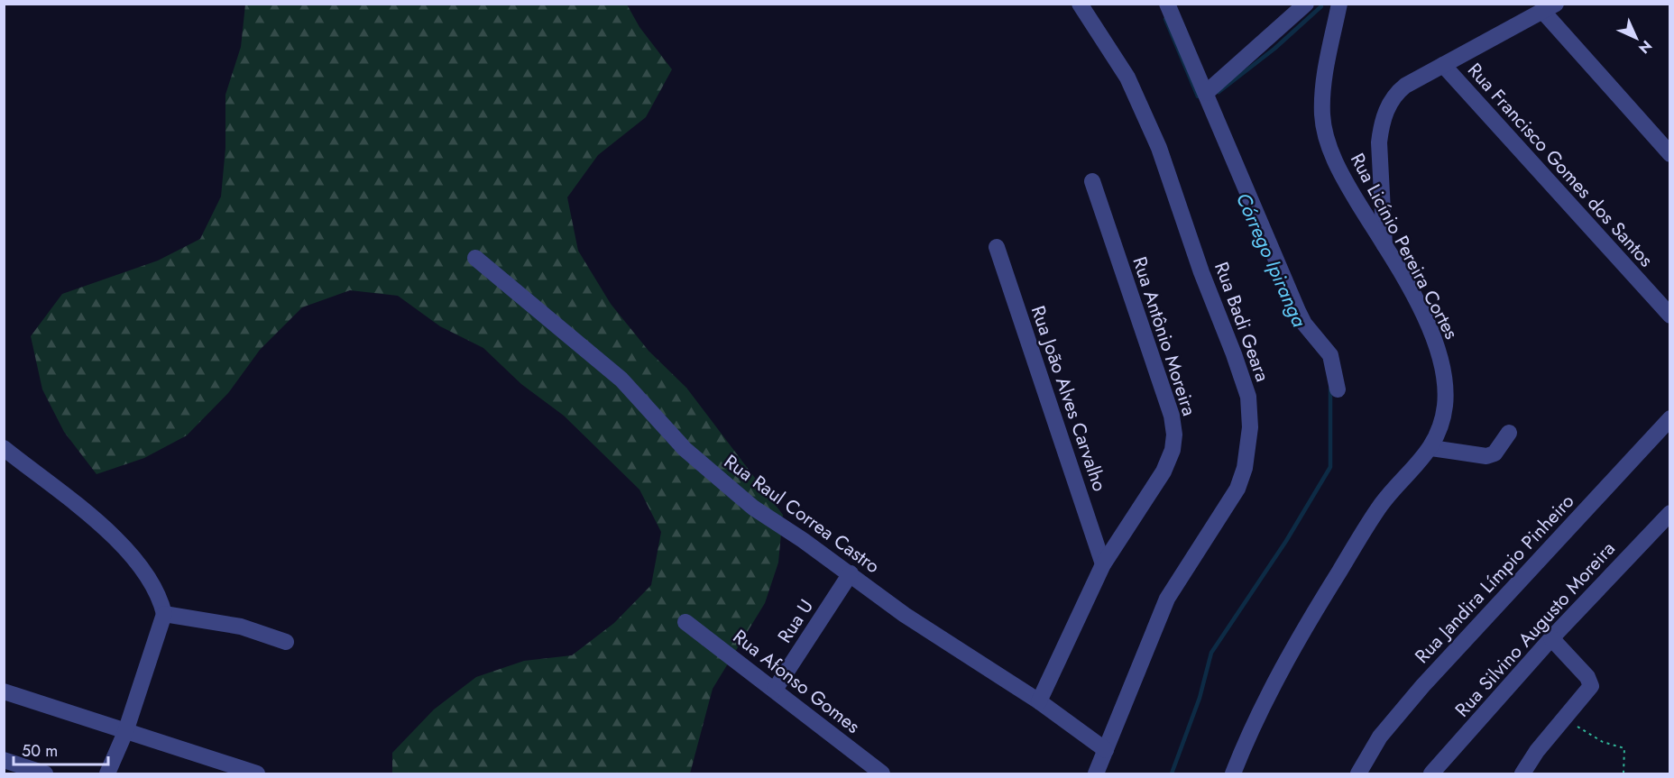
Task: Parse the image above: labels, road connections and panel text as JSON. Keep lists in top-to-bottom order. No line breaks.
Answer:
{"streets":{"street":["Rua Francisco Gomes dos Santos","Rua Licínio Pereira Cortes","Rua Badi Geara","Rua Antônio Moreira","Rua João Alves Carvalho","Rua Raul Correa Castro","Rua Jandira Límpio Pinheiro","Rua U","Rua Silvino Augusto Moreira","Rua Afonso Gomes"]},"crossings":[["Rua Badi Geara","Rua Raul Correa Castro"],["Rua Antônio Moreira","Rua João Alves Carvalho"],["Rua Antônio Moreira","Rua Raul Correa Castro"],["Rua Raul Correa Castro","Rua U"],["Rua U","Rua Afonso Gomes"]],"water":["Córrego Ipiranga"],"scale_bar":"50 m","north":"bottom right"}
